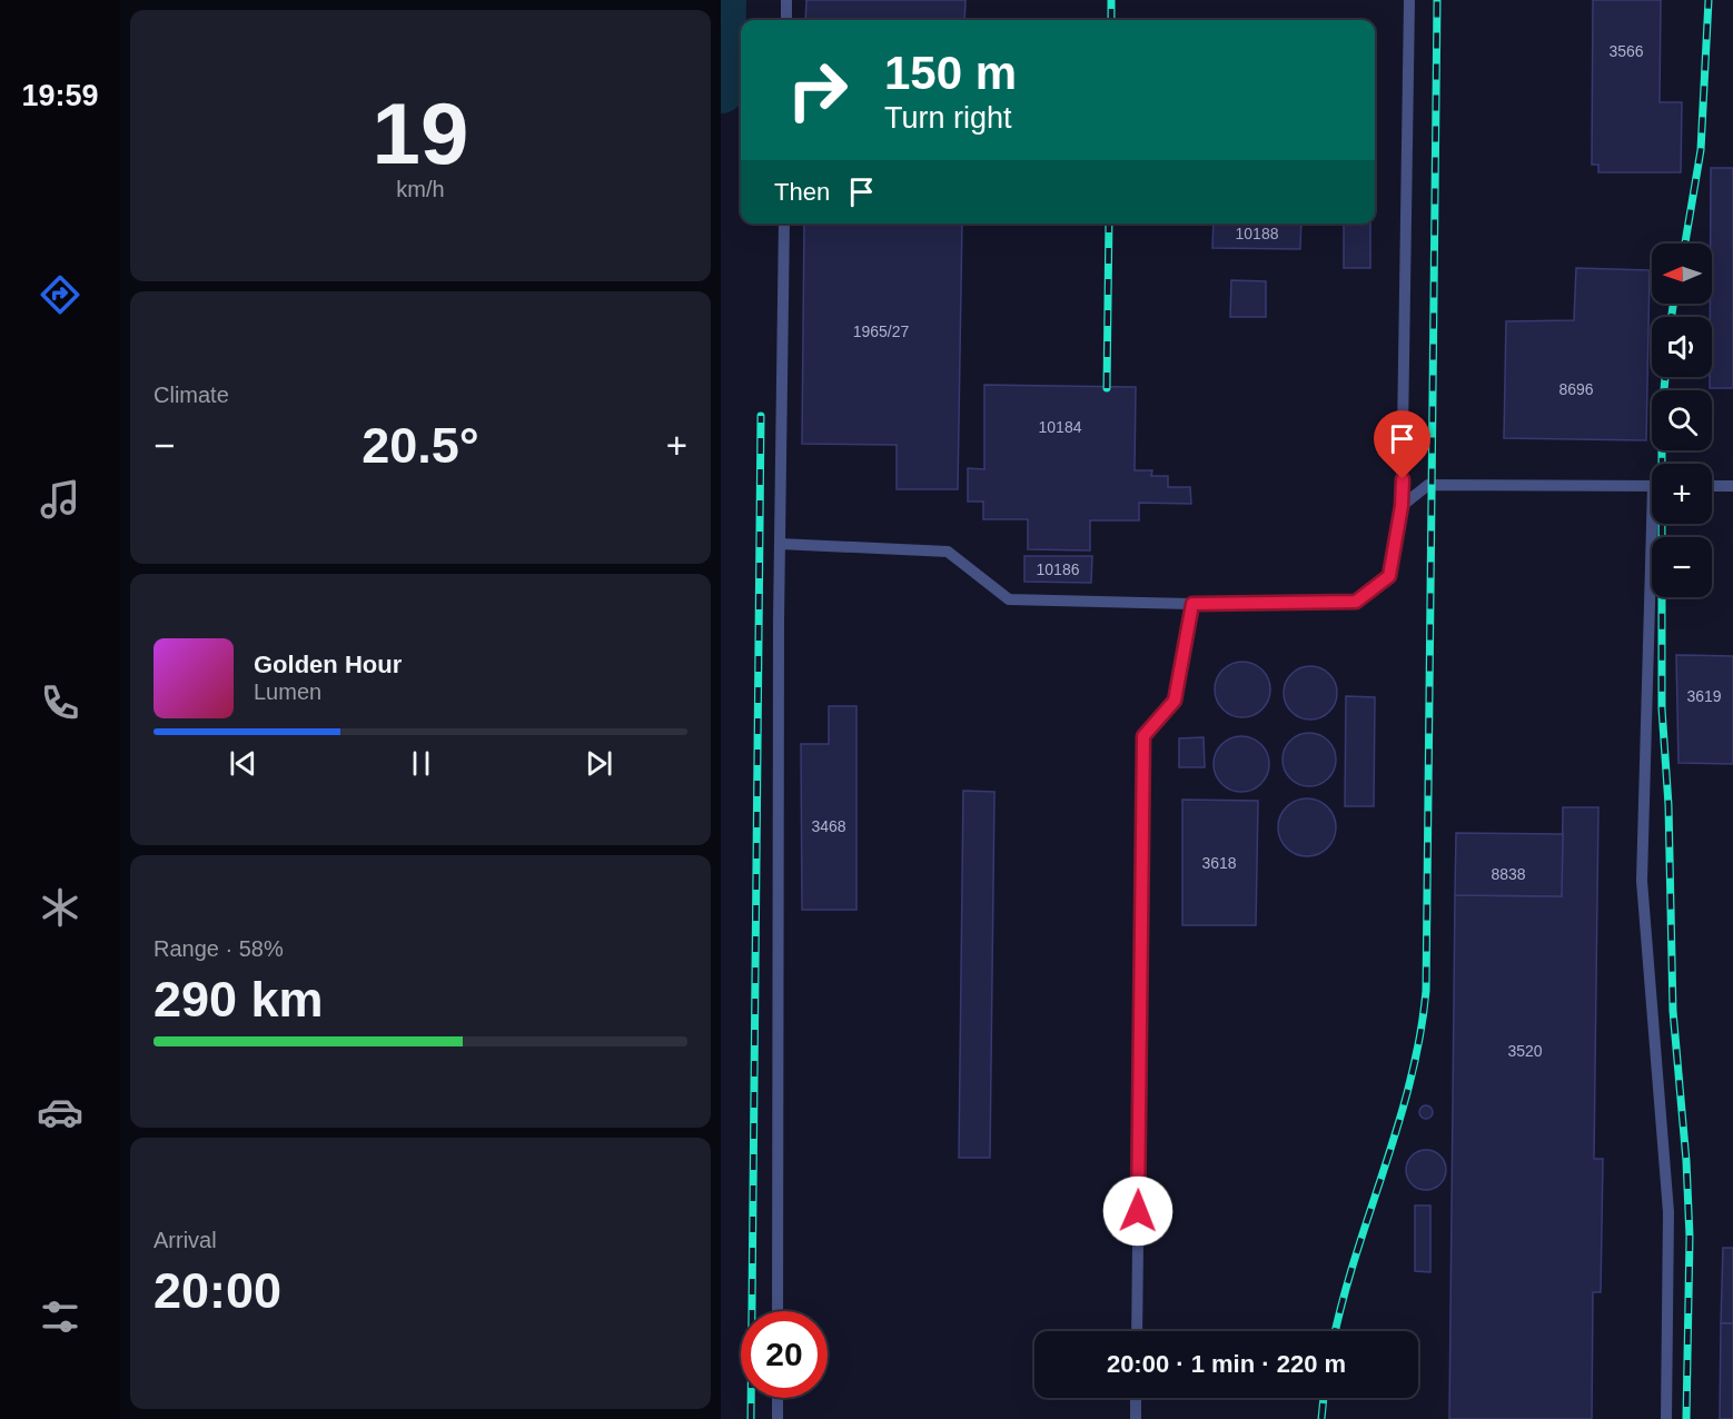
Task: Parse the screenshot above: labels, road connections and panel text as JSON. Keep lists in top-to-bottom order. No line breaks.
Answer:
{"house_numbers":["3566","10188","1965/27","8696","10184","10186","3619","3468","3618","8838","3520"],"north":"left","page":{"tabs":"19:59","tile":[["19","km/h"],"Climate",["Range · 58%","290 km"],["Arrival","20:00"]],"turn":["150 m","Turn right"],"then":"Then","map_buttons":["+","−"],"heat":["−","20.5°","+"],"song":["Golden Hour","Lumen"],"limit":"20","trip":"20:00 · 1 min · 220 m"}}
